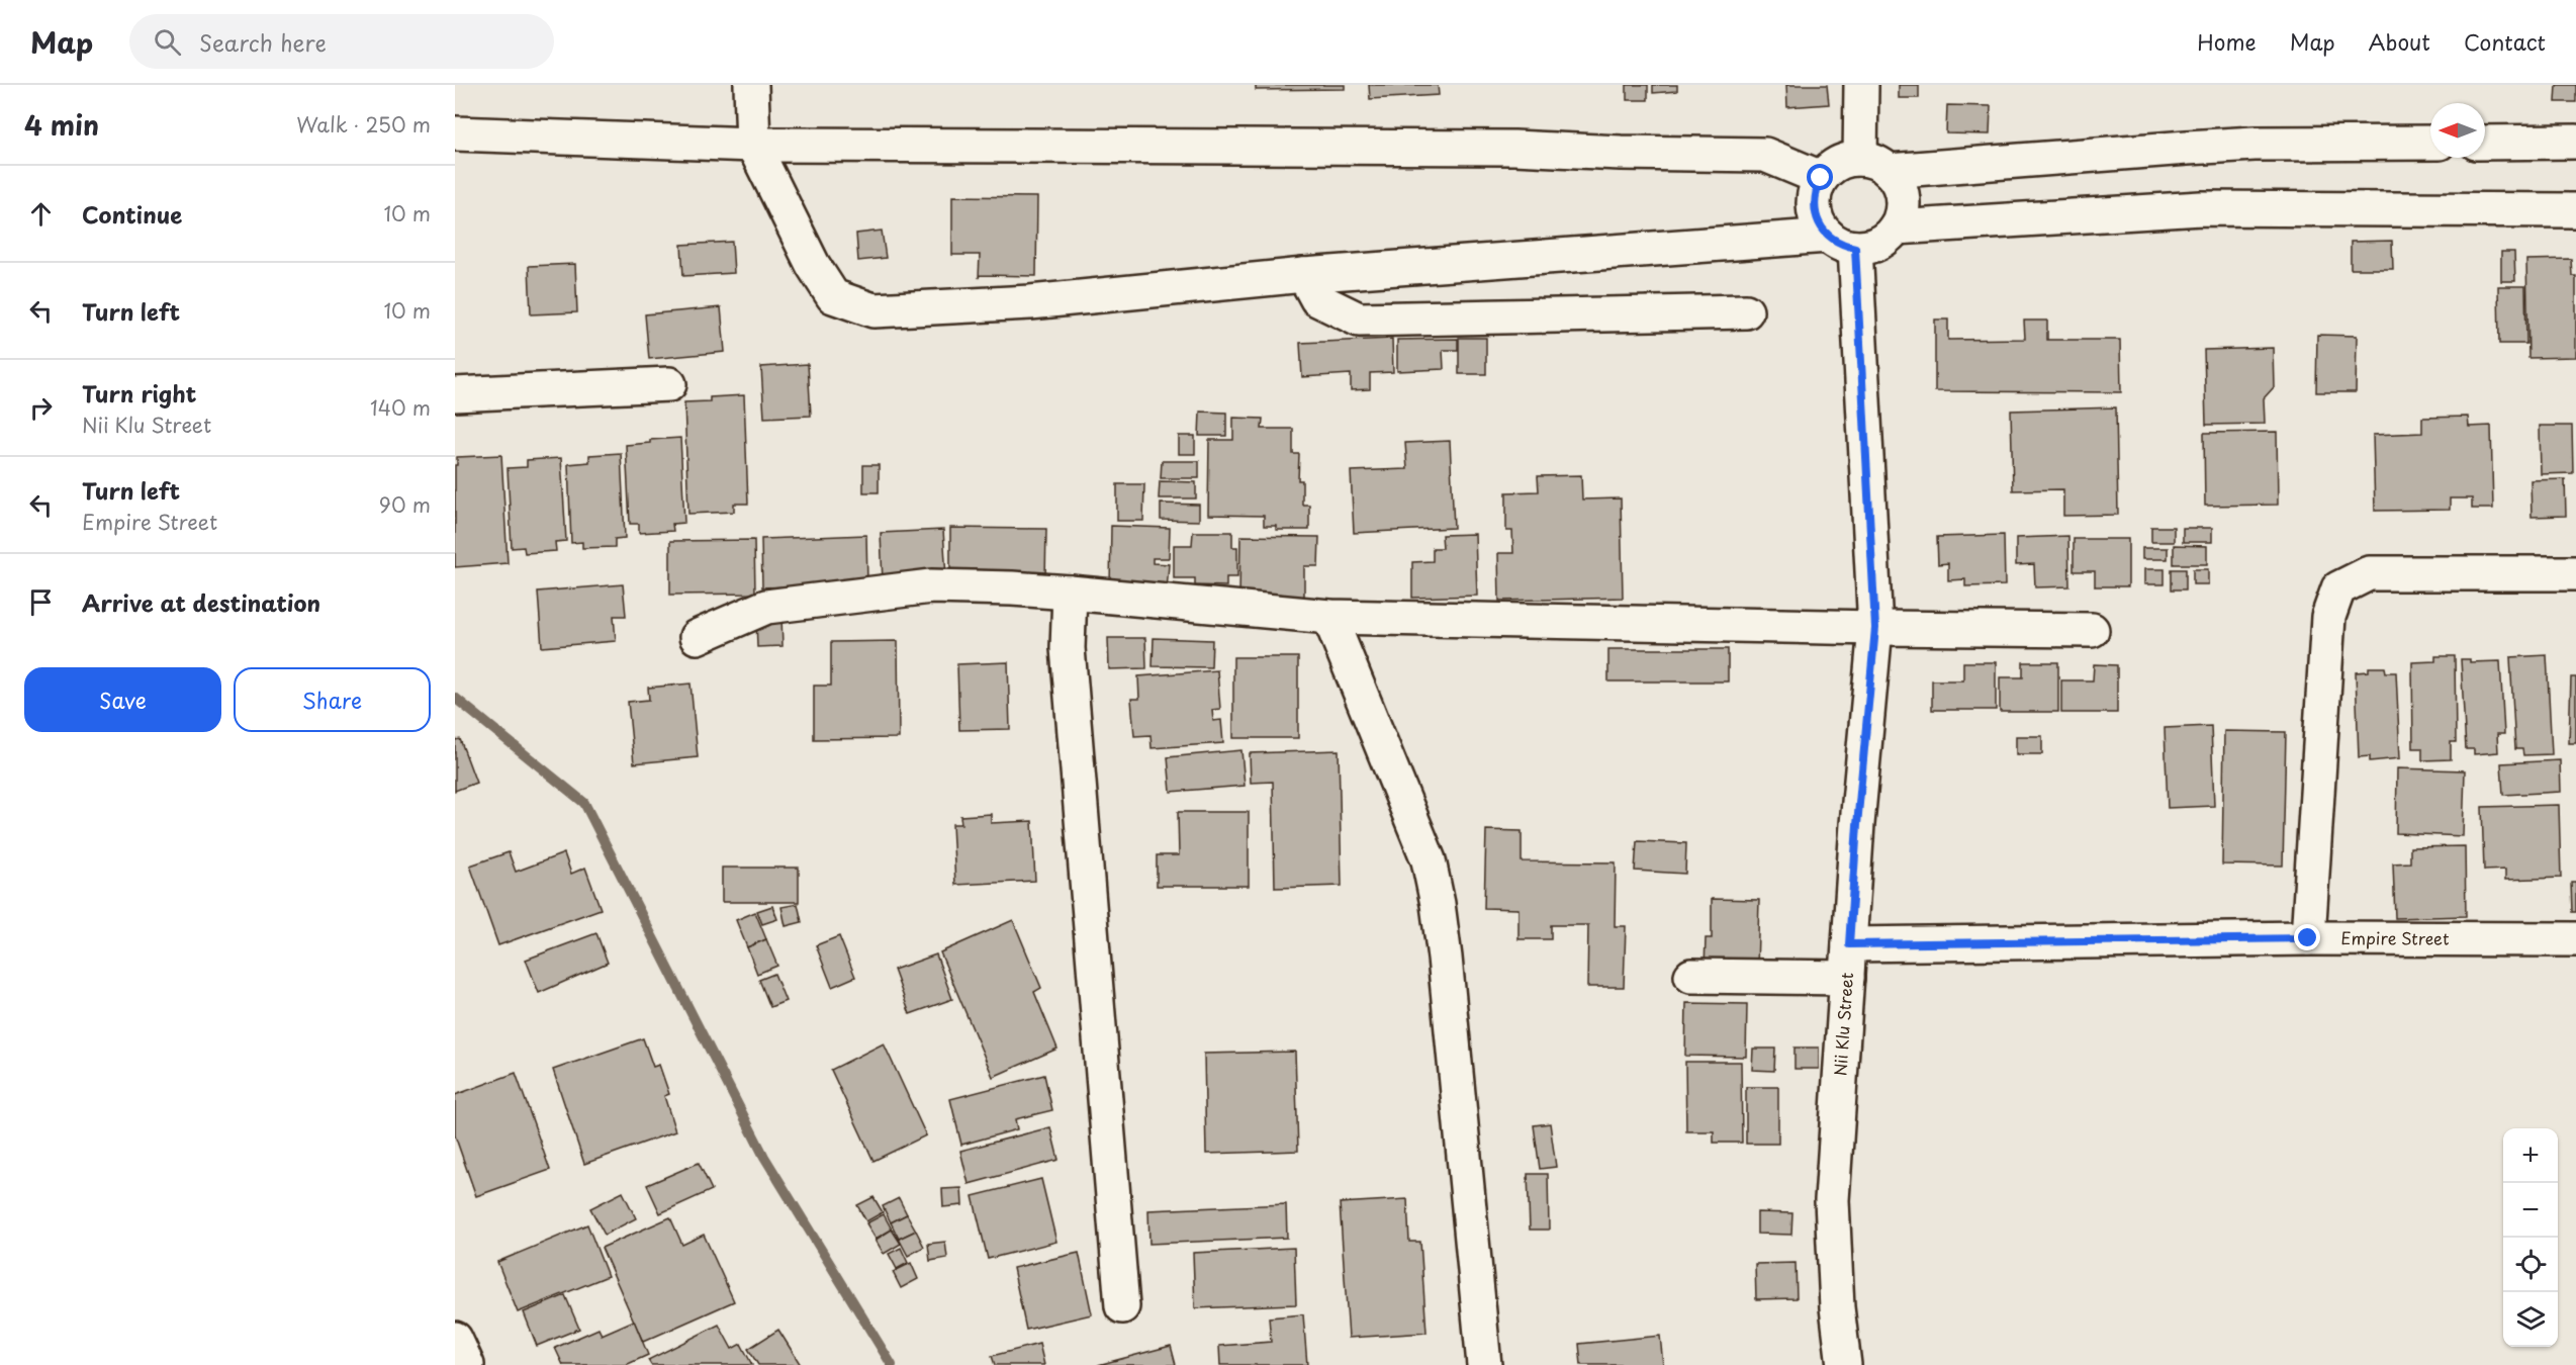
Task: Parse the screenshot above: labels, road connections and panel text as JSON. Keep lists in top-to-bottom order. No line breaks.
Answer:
{"streets":{"street":["Empire Street","Nii Klu Street"]},"crossings":[["Empire Street","Nii Klu Street"]],"north":"left","page":{"header":"Map","search":"Search here","nav":["Home","Map","About","Contact"],"heading":["4 min","Walk · 250 m"],"list":[["Continue","10 m"],["Turn left","10 m"],["Turn right","Nii Klu Street","140 m"],["Turn left","Empire Street","90 m"],"Arrive at destination"],"buttons":["Save","Share"],"map_buttons":["+","−"]}}
